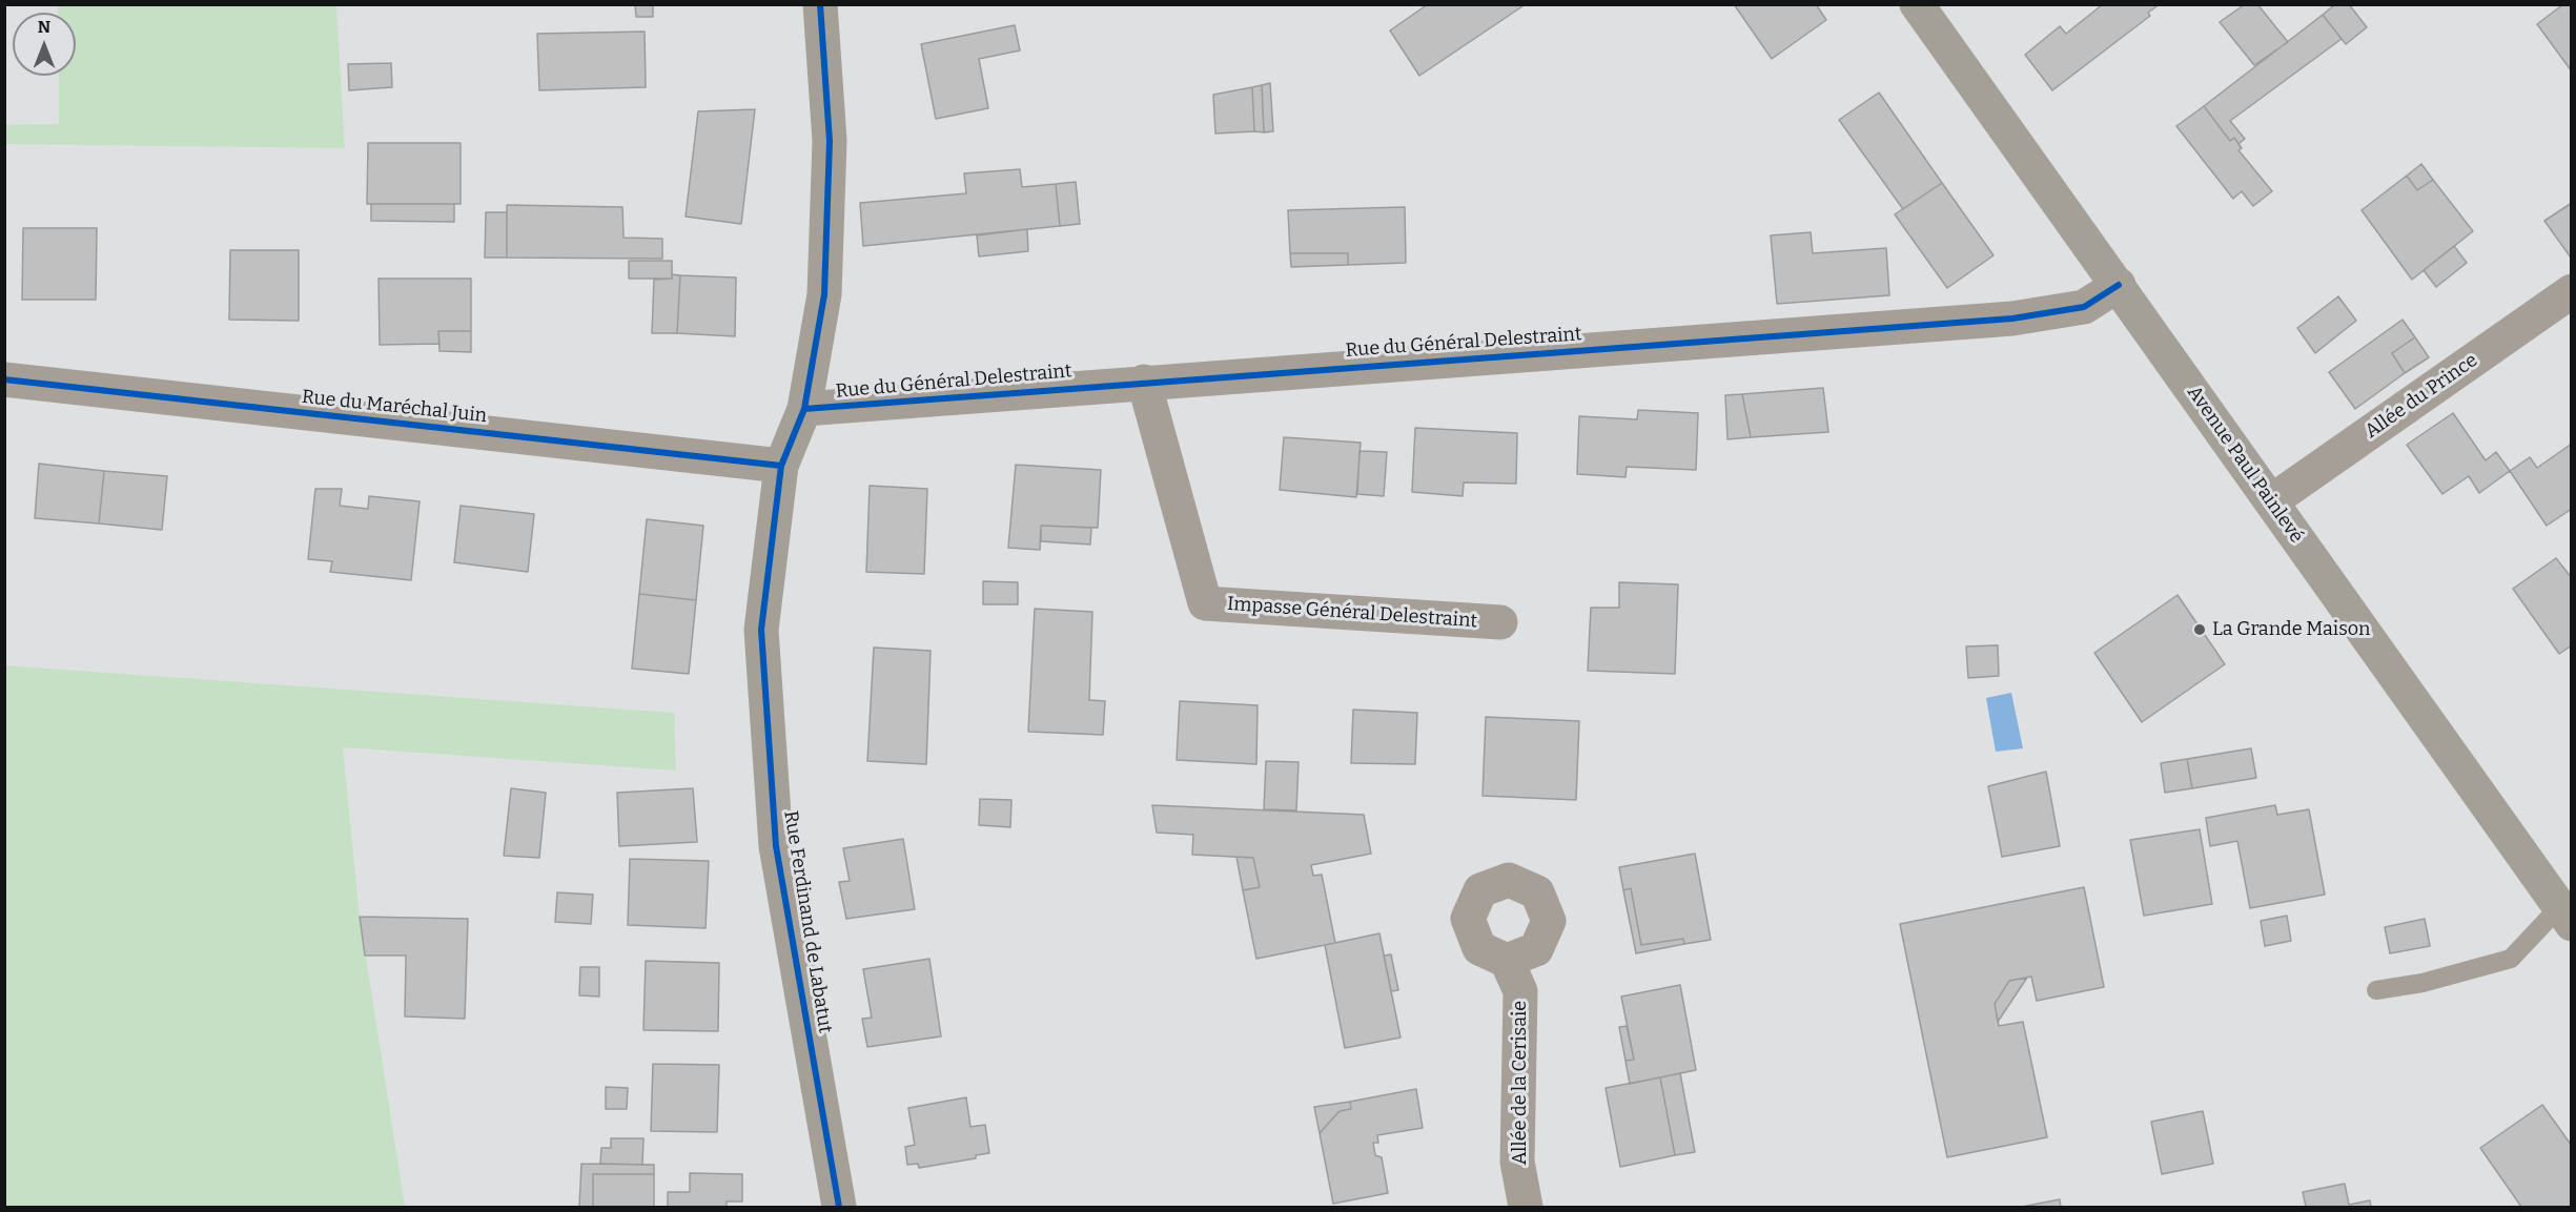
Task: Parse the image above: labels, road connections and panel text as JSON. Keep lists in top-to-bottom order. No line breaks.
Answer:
{"streets":{"street":["Rue du Général Delestraint","Allée du Prince","Rue du Maréchal Juin","Avenue Paul Painlevé","Impasse Général Delestraint","Rue Ferdinand de Labatut","Allée de la Cerisaie"]},"crossings":[["Rue du Général Delestraint","Avenue Paul Painlevé"],["Rue du Général Delestraint","Impasse Général Delestraint"],["Rue du Général Delestraint","Rue Ferdinand de Labatut"],["Allée du Prince","Avenue Paul Painlevé"],["Rue du Maréchal Juin","Rue Ferdinand de Labatut"]],"places":["La Grande Maison"],"north":"top"}
